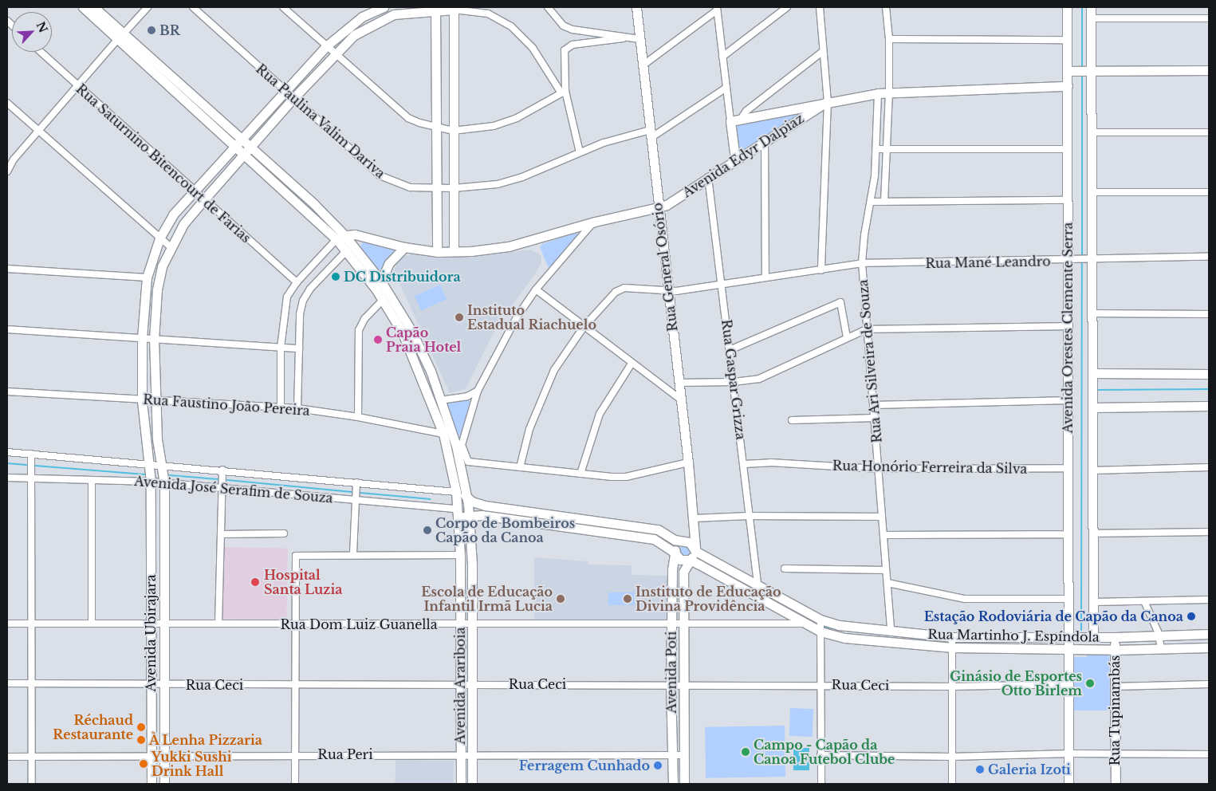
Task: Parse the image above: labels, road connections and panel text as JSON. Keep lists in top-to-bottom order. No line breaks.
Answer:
{"streets":{"main road":["Avenida Edyr Dalpiaz","Rua General Osório","Avenida Orestes Clemente Serra","Avenida Ubirajara","Rua Martinho J. Espíndola","Avenida Poti","Avenida Arariboia","Rua Tupinambás"],"street":["Rua Paulina Valim Dariva","Rua Saturnino Bitencourt de Farias","Rua Mané Leandro","Rua Ari Silveira de Souza","Rua Gaspar Grizza","Rua Faustino João Pereira","Rua Honório Ferreira da Silva","Avenida José Serafim de Souza","Rua Dom Luiz Guanella","Rua Ceci","Rua Peri"]},"crossings":[["Rua Paulina Valim Dariva","Rua General Osório"],["Rua Paulina Valim Dariva","Avenida Ubirajara"],["Avenida Edyr Dalpiaz","Rua General Osório"],["Avenida Edyr Dalpiaz","Rua Gaspar Grizza"],["Avenida Edyr Dalpiaz","Avenida Arariboia"],["Rua Saturnino Bitencourt de Farias","Avenida Ubirajara"],["Rua Mané Leandro","Rua General Osório"],["Rua Mané Leandro","Avenida Orestes Clemente Serra"],["Rua Mané Leandro","Rua Ari Silveira de Souza"],["Rua Mané Leandro","Rua Gaspar Grizza"],["Rua General Osório","Rua Martinho J. Espíndola"],["Rua General Osório","Avenida Poti"],["Avenida Orestes Clemente Serra","Rua Honório Ferreira da Silva"],["Avenida Orestes Clemente Serra","Rua Martinho J. Espíndola"],["Avenida Orestes Clemente Serra","Rua Ceci"],["Rua Ari Silveira de Souza","Rua Honório Ferreira da Silva"],["Rua Ari Silveira de Souza","Rua Martinho J. Espíndola"],["Rua Gaspar Grizza","Rua Honório Ferreira da Silva"],["Rua Gaspar Grizza","Rua Martinho J. Espíndola"],["Rua Faustino João Pereira","Avenida Ubirajara"],["Rua Faustino João Pereira","Avenida Arariboia"],["Avenida José Serafim de Souza","Avenida Ubirajara"],["Avenida José Serafim de Souza","Rua Martinho J. Espíndola"],["Avenida José Serafim de Souza","Avenida Arariboia"],["Rua Dom Luiz Guanella","Avenida Ubirajara"],["Rua Dom Luiz Guanella","Rua Martinho J. Espíndola"],["Rua Dom Luiz Guanella","Avenida Poti"],["Rua Dom Luiz Guanella","Avenida Arariboia"],["Avenida Ubirajara","Rua Ceci"],["Avenida Ubirajara","Rua Peri"],["Rua Martinho J. Espíndola","Avenida Poti"],["Rua Martinho J. Espíndola","Avenida Arariboia"],["Rua Martinho J. Espíndola","Rua Tupinambás"],["Avenida Poti","Rua Ceci"],["Avenida Poti","Rua Peri"],["Rua Ceci","Avenida Arariboia"],["Avenida Arariboia","Rua Peri"]],"places":["BR","DC Distribuidora","Instituto Estadual Riachuelo","Capão Praia Hotel","Corpo de Bombeiros Capão da Canoa","Hospital Santa Luzia","Escola de Educação Infantil Irmã Lucia","Instituto de Educação Divina Providência","Estação Rodoviária de Capão da Canoa","Ginásio de Esportes Otto Birlem","Réchaud Restaurante","À Lenha Pizzaria","Campo - Capão da Canoa Futebol Clube","Yukki Sushi Drink Hall","Ferragem Cunhado","Galeria Izoti"],"north":"top right"}
